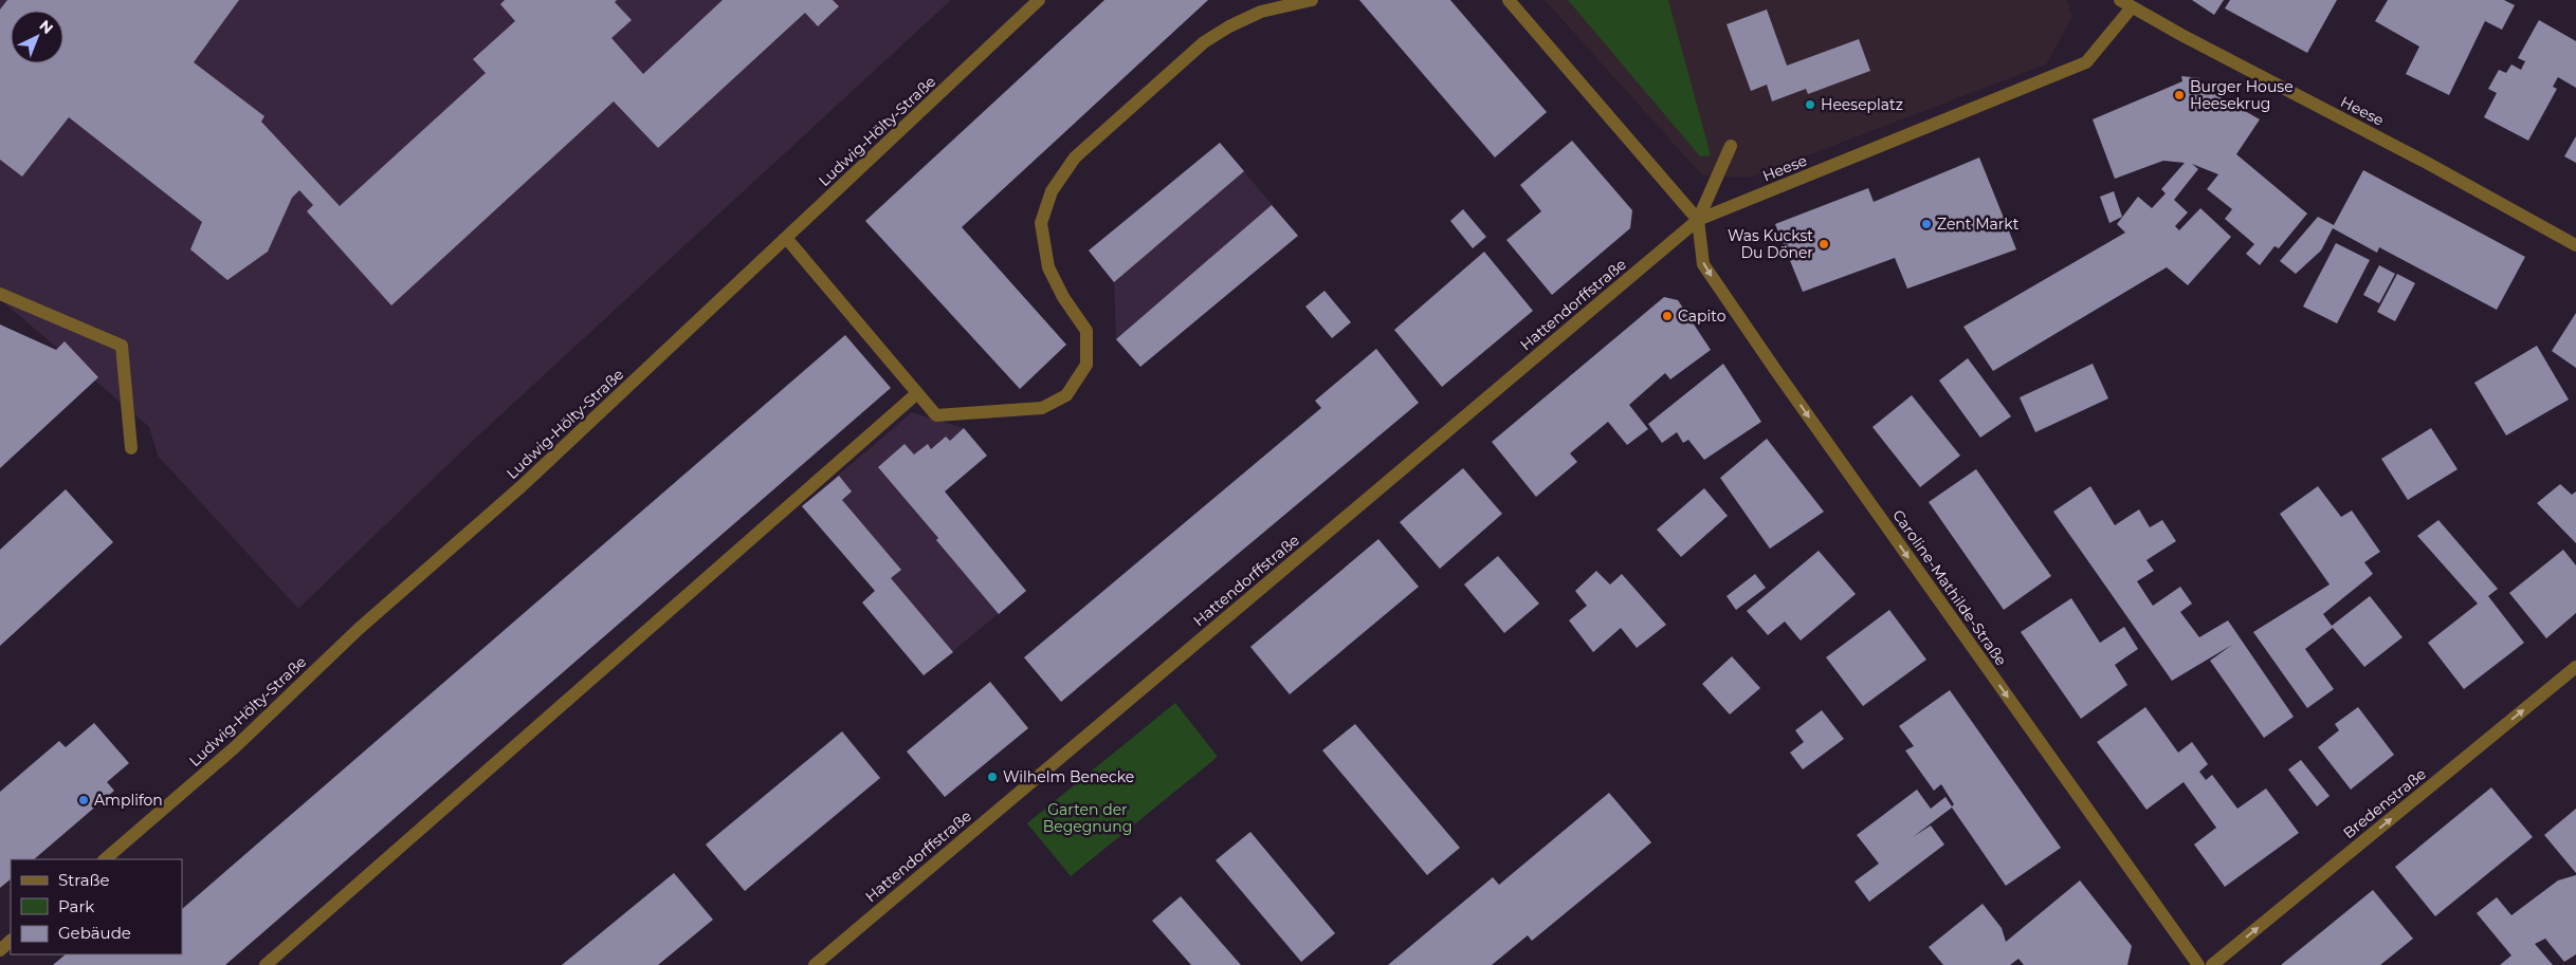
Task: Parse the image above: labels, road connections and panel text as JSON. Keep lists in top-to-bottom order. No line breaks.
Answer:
{"streets":{"street":["Heese","Ludwig-Hölty-Straße","Hattendorffstraße","Caroline-Mathilde-Straße","Bredenstraße"]},"crossings":[["Heese","Hattendorffstraße"],["Heese","Caroline-Mathilde-Straße"],["Hattendorffstraße","Caroline-Mathilde-Straße"]],"one_way":["Caroline-Mathilde-Straße","Bredenstraße"],"parks":["Garten der Begegnung"],"places":["Burger House Heesekrug","Heeseplatz","Zent Markt","Was Kuckst Du Döner","Capito","Wilhelm Benecke","Amplifon"],"legend":["Straße","Park","Gebäude"],"north":"top right"}
